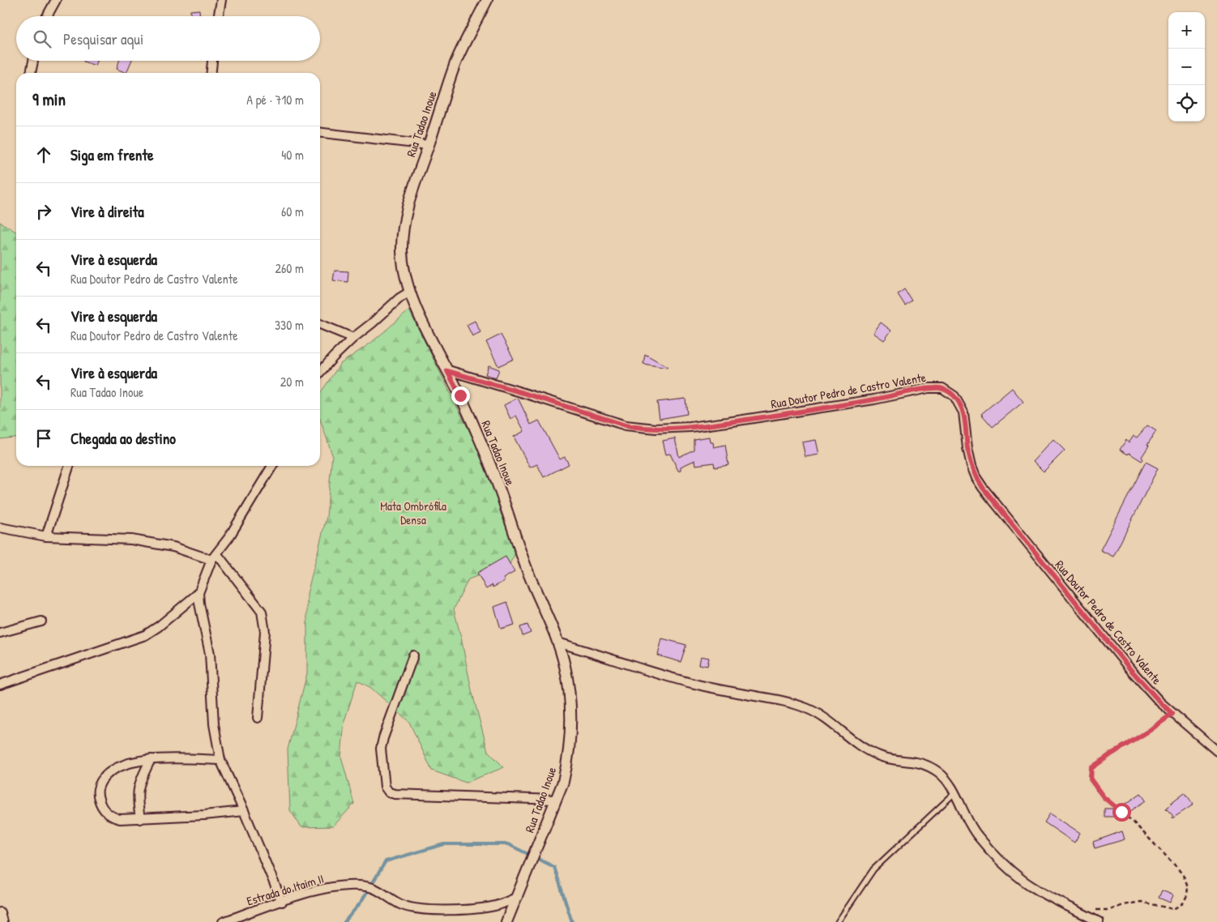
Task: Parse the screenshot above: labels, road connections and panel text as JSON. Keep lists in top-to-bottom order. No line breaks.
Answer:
{"streets":{"street":["Rua Tadao Inoue","Rua Doutor Pedro de Castro Valente","Estrada do Itaim II"]},"crossings":[["Rua Tadao Inoue","Rua Doutor Pedro de Castro Valente"],["Rua Tadao Inoue","Estrada do Itaim II"]],"parks":["Mata Ombrófila Densa"],"page":{"map_buttons":["+","−"],"search":"Pesquisar aqui","heading":["9 min","A pé · 710 m"],"list":[["Siga em frente","40 m"],["Vire à direita","60 m"],["Vire à esquerda","Rua Doutor Pedro de Castro Valente","260 m"],["Vire à esquerda","Rua Doutor Pedro de Castro Valente","330 m"],["Vire à esquerda","Rua Tadao Inoue","20 m"],"Chegada ao destino"]}}
